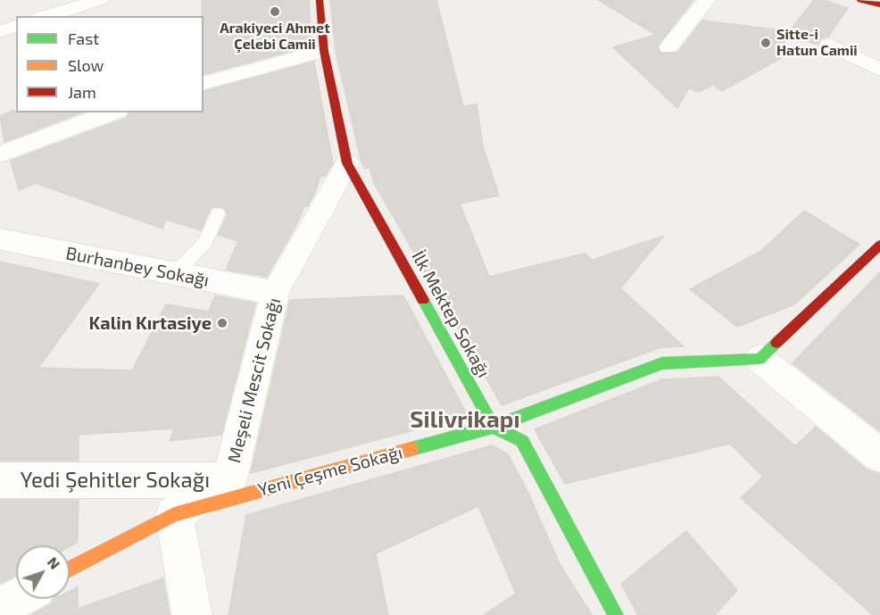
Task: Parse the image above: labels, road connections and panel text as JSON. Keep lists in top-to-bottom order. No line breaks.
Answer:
{"streets":{"street":["Burhanbey Sokağı","İlk Mektep Sokağı","Meşeli Mescit Sokağı","Yeni Çeşme Sokağı","Yedi Şehitler Sokağı"]},"crossings":[["Burhanbey Sokağı","Meşeli Mescit Sokağı"],["İlk Mektep Sokağı","Meşeli Mescit Sokağı"],["İlk Mektep Sokağı","Yeni Çeşme Sokağı"],["Meşeli Mescit Sokağı","Yeni Çeşme Sokağı"],["Meşeli Mescit Sokağı","Yedi Şehitler Sokağı"]],"districts":["Silivrikapı"],"places":["Arakiyeci Ahmet Çelebi Camii","Sitte-i Hatun Camii","Kalin Kırtasiye"],"legend":["Fast","Slow","Jam"],"north":"top right"}
